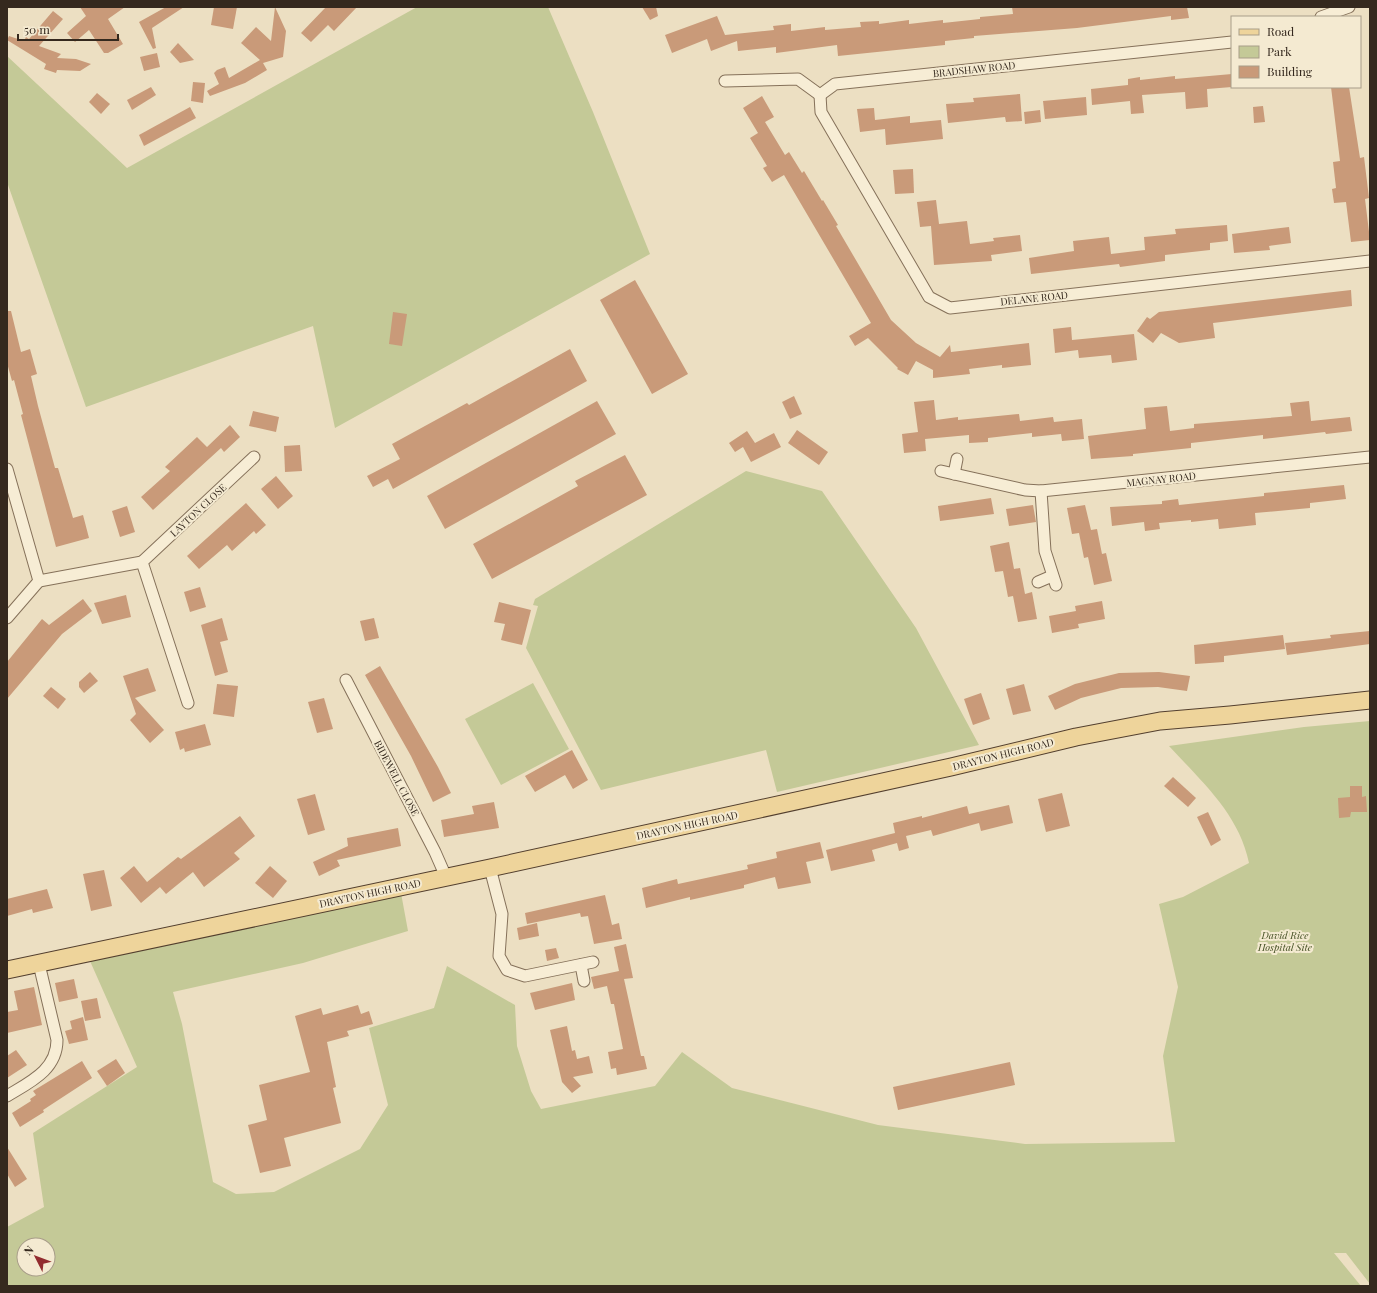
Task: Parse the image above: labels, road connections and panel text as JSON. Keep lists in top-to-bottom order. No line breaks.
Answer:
{"streets":{"main road":["DRAYTON HIGH ROAD"],"street":["BRADSHAW ROAD","DELANE ROAD","MAGNAY ROAD","LAYTON CLOSE","BIDEWELL CLOSE"]},"crossings":[["BRADSHAW ROAD","DELANE ROAD"],["DRAYTON HIGH ROAD","BIDEWELL CLOSE"]],"parks":["David Rice Hospital Site"],"legend":["Road","Park","Building"],"scale_bar":"50 m","north":"top left"}
